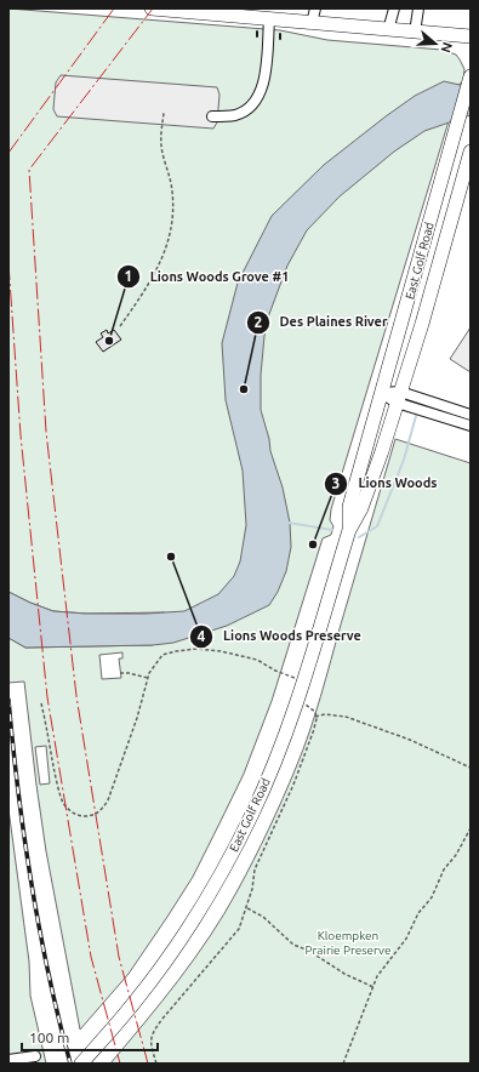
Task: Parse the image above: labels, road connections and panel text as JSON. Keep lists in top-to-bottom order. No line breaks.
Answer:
{"streets":{"main road":["East Golf Road"]},"parks":["Kloempken Prairie Preserve"],"places":["Lions Woods Grove #1","Des Plaines River","Lions Woods","Lions Woods Preserve"],"scale_bar":"100 m","north":"right"}
